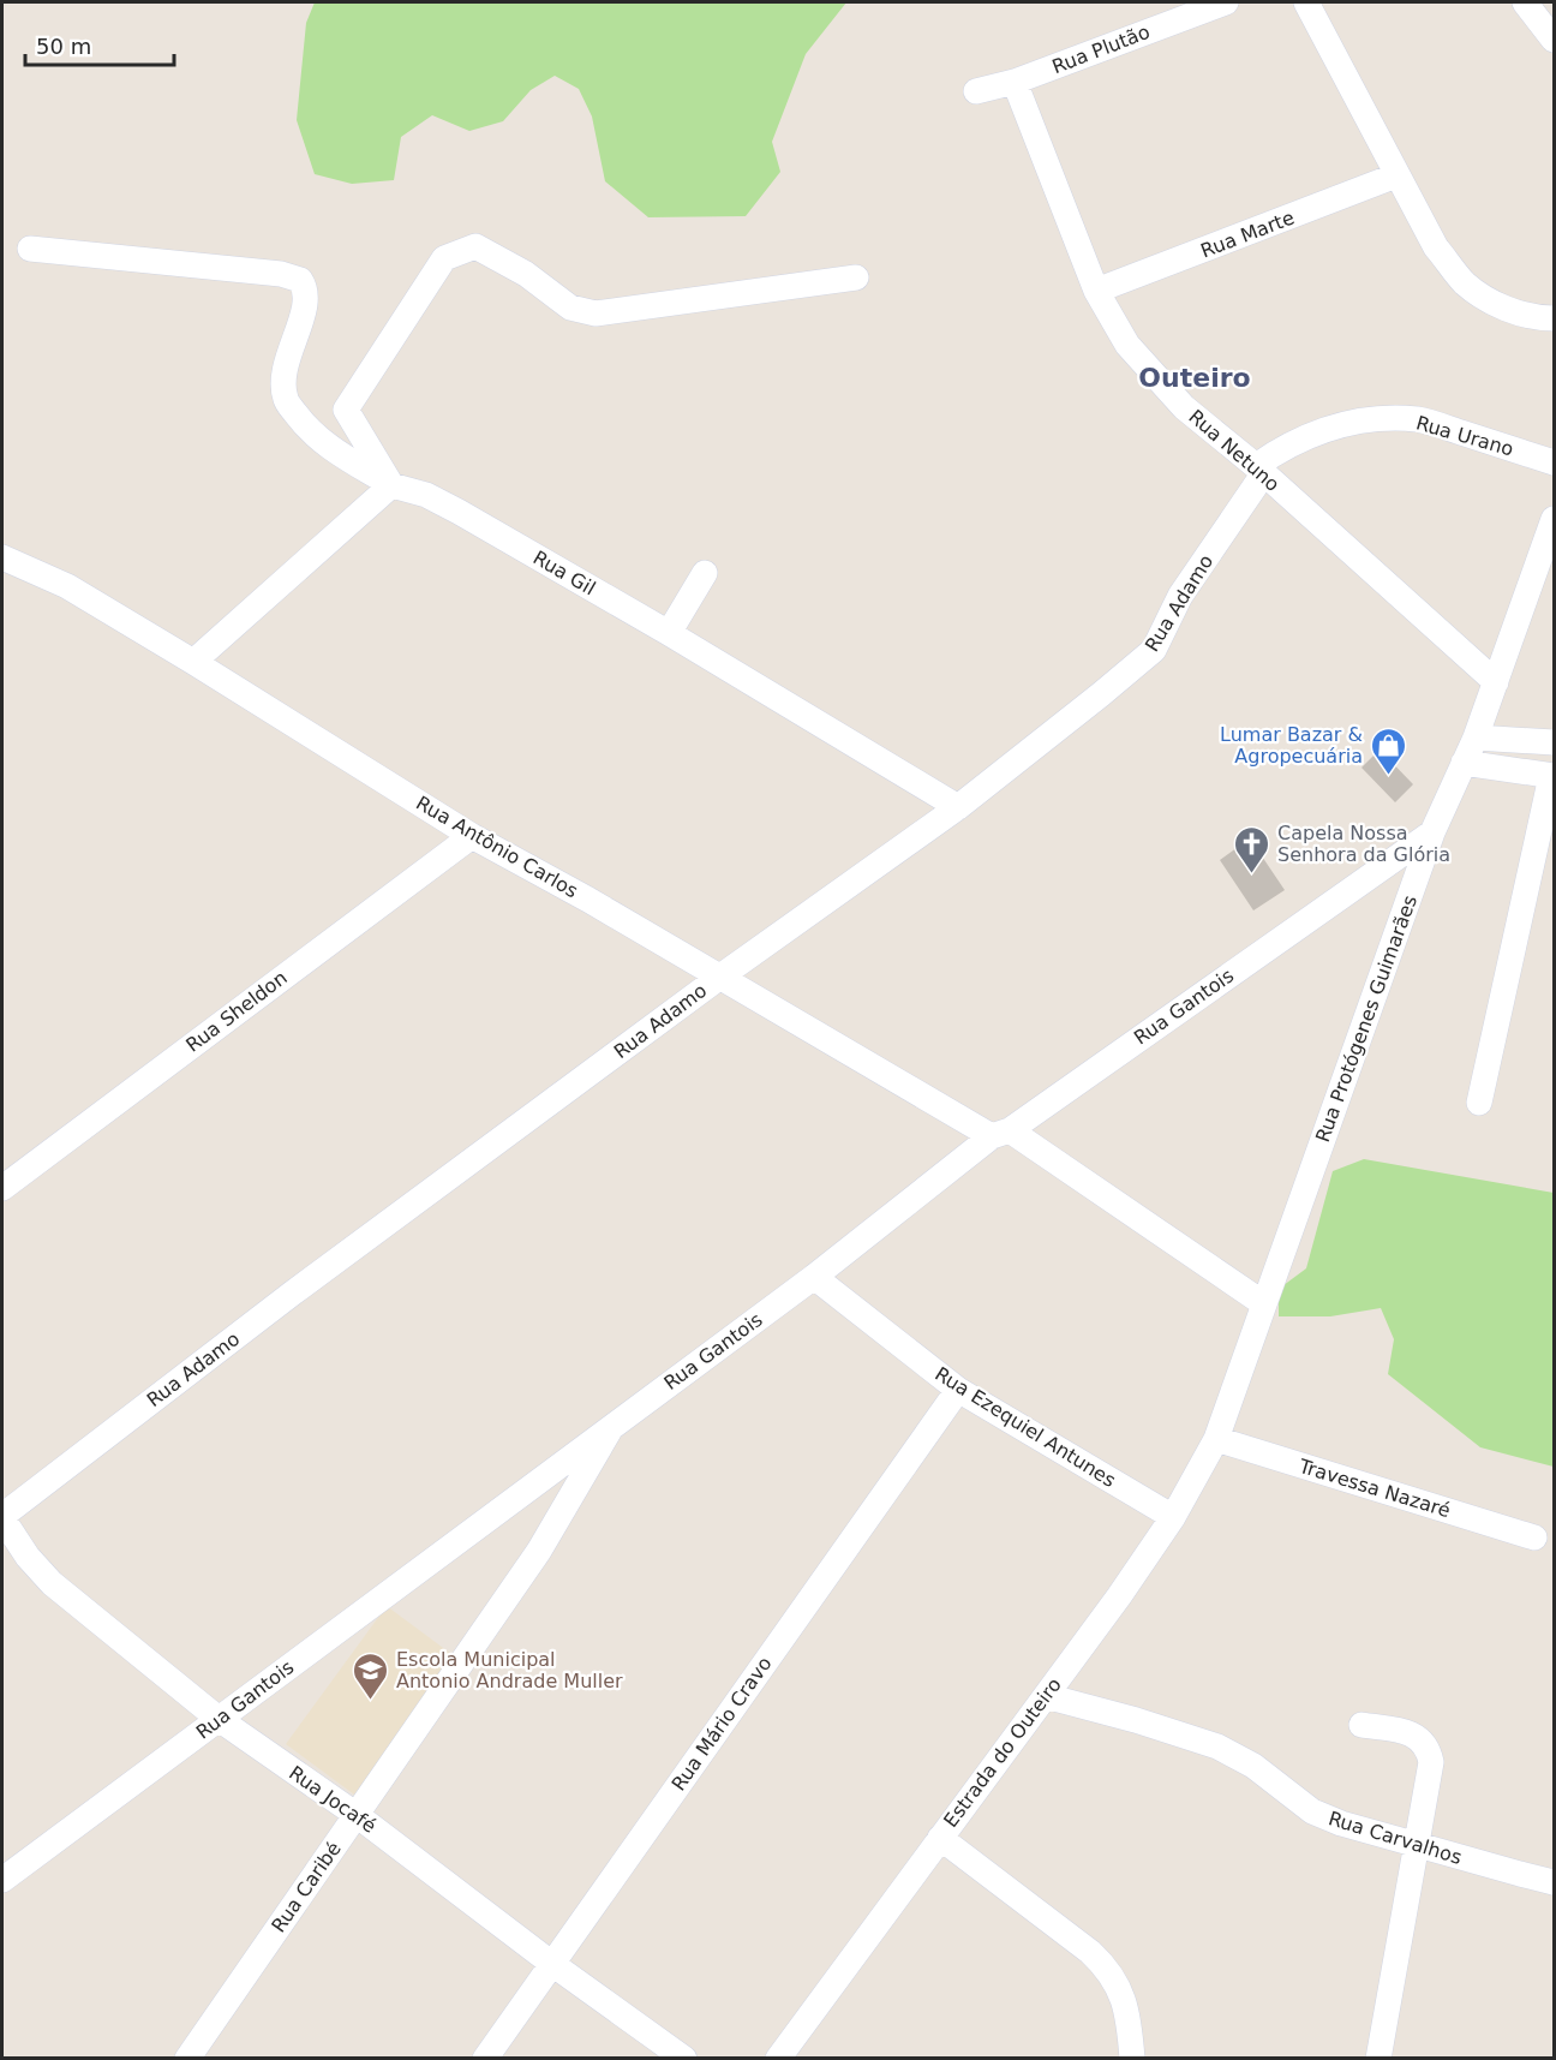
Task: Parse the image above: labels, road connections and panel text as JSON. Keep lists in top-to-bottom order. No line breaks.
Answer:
{"streets":{"street":["Rua Plutão","Rua Marte","Rua Urano","Rua Netuno","Rua Gil","Rua Adamo","Rua Antônio Carlos","Rua Gantois","Rua Sheldon","Rua Protógenes Guimarães","Rua Ezequiel Antunes","Travessa Nazaré","Rua Mário Cravo","Estrada do Outeiro","Rua Jocafé","Rua Carvalhos","Rua Caribé"]},"crossings":[["Rua Plutão","Rua Netuno"],["Rua Marte","Rua Netuno"],["Rua Urano","Rua Netuno"],["Rua Urano","Rua Adamo"],["Rua Netuno","Rua Adamo"],["Rua Netuno","Rua Protógenes Guimarães"],["Rua Gil","Rua Adamo"],["Rua Adamo","Rua Antônio Carlos"],["Rua Adamo","Rua Jocafé"],["Rua Antônio Carlos","Rua Gantois"],["Rua Antônio Carlos","Rua Sheldon"],["Rua Antônio Carlos","Rua Protógenes Guimarães"],["Rua Gantois","Rua Protógenes Guimarães"],["Rua Gantois","Rua Ezequiel Antunes"],["Rua Gantois","Rua Jocafé"],["Rua Gantois","Rua Caribé"],["Rua Protógenes Guimarães","Travessa Nazaré"],["Rua Protógenes Guimarães","Estrada do Outeiro"],["Rua Ezequiel Antunes","Rua Mário Cravo"],["Rua Ezequiel Antunes","Estrada do Outeiro"],["Travessa Nazaré","Estrada do Outeiro"],["Rua Mário Cravo","Rua Jocafé"],["Estrada do Outeiro","Rua Carvalhos"],["Rua Jocafé","Rua Caribé"]],"districts":["Outeiro"],"places":{"shop":["Lumar Bazar & Agropecuária"],"church":["Capela Nossa Senhora da Glória"],"school or university":["Escola Municipal Antonio Andrade Muller"]},"scale_bar":"50 m"}
